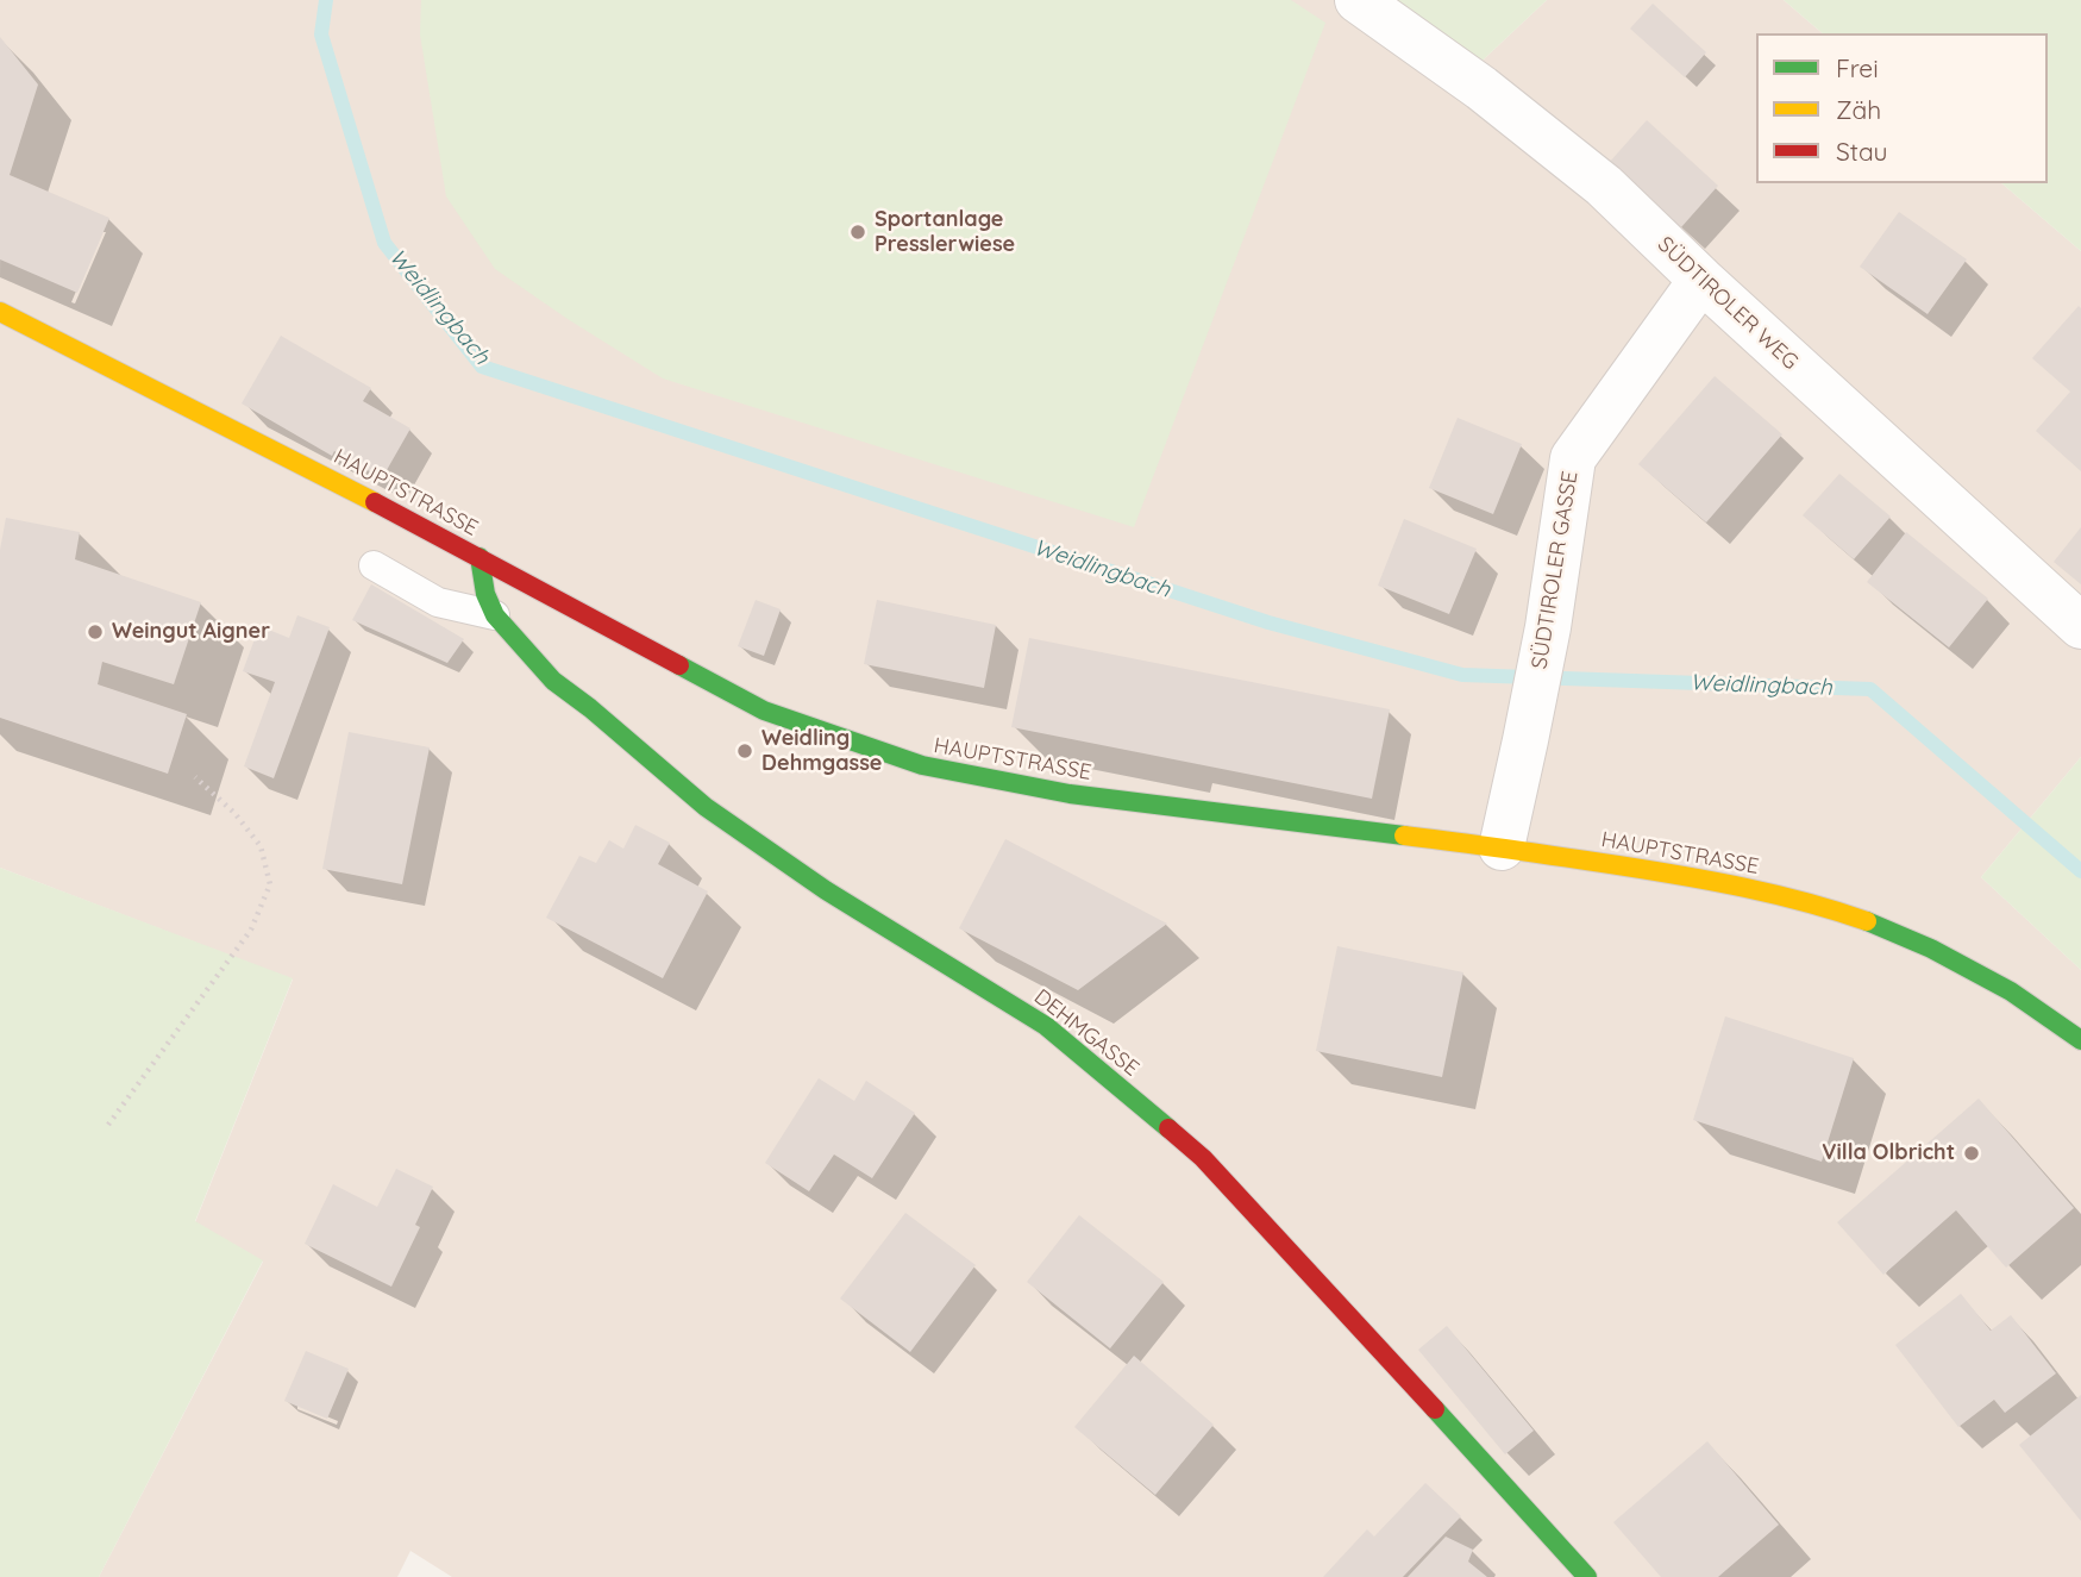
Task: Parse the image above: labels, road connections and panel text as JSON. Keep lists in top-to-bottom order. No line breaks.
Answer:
{"streets":{"main road":["HAUPTSTRASSE","DEHMGASSE"],"street":["SÜDTIROLER WEG","SÜDTIROLER GASSE"]},"crossings":[["SÜDTIROLER WEG","SÜDTIROLER GASSE"],["HAUPTSTRASSE","SÜDTIROLER GASSE"],["HAUPTSTRASSE","DEHMGASSE"]],"water":["Weidlingbach"],"places":["Sportanlage Presslerwiese","Weingut Aigner","Weidling Dehmgasse","Villa Olbricht"],"legend":["Frei","Zäh","Stau"]}
